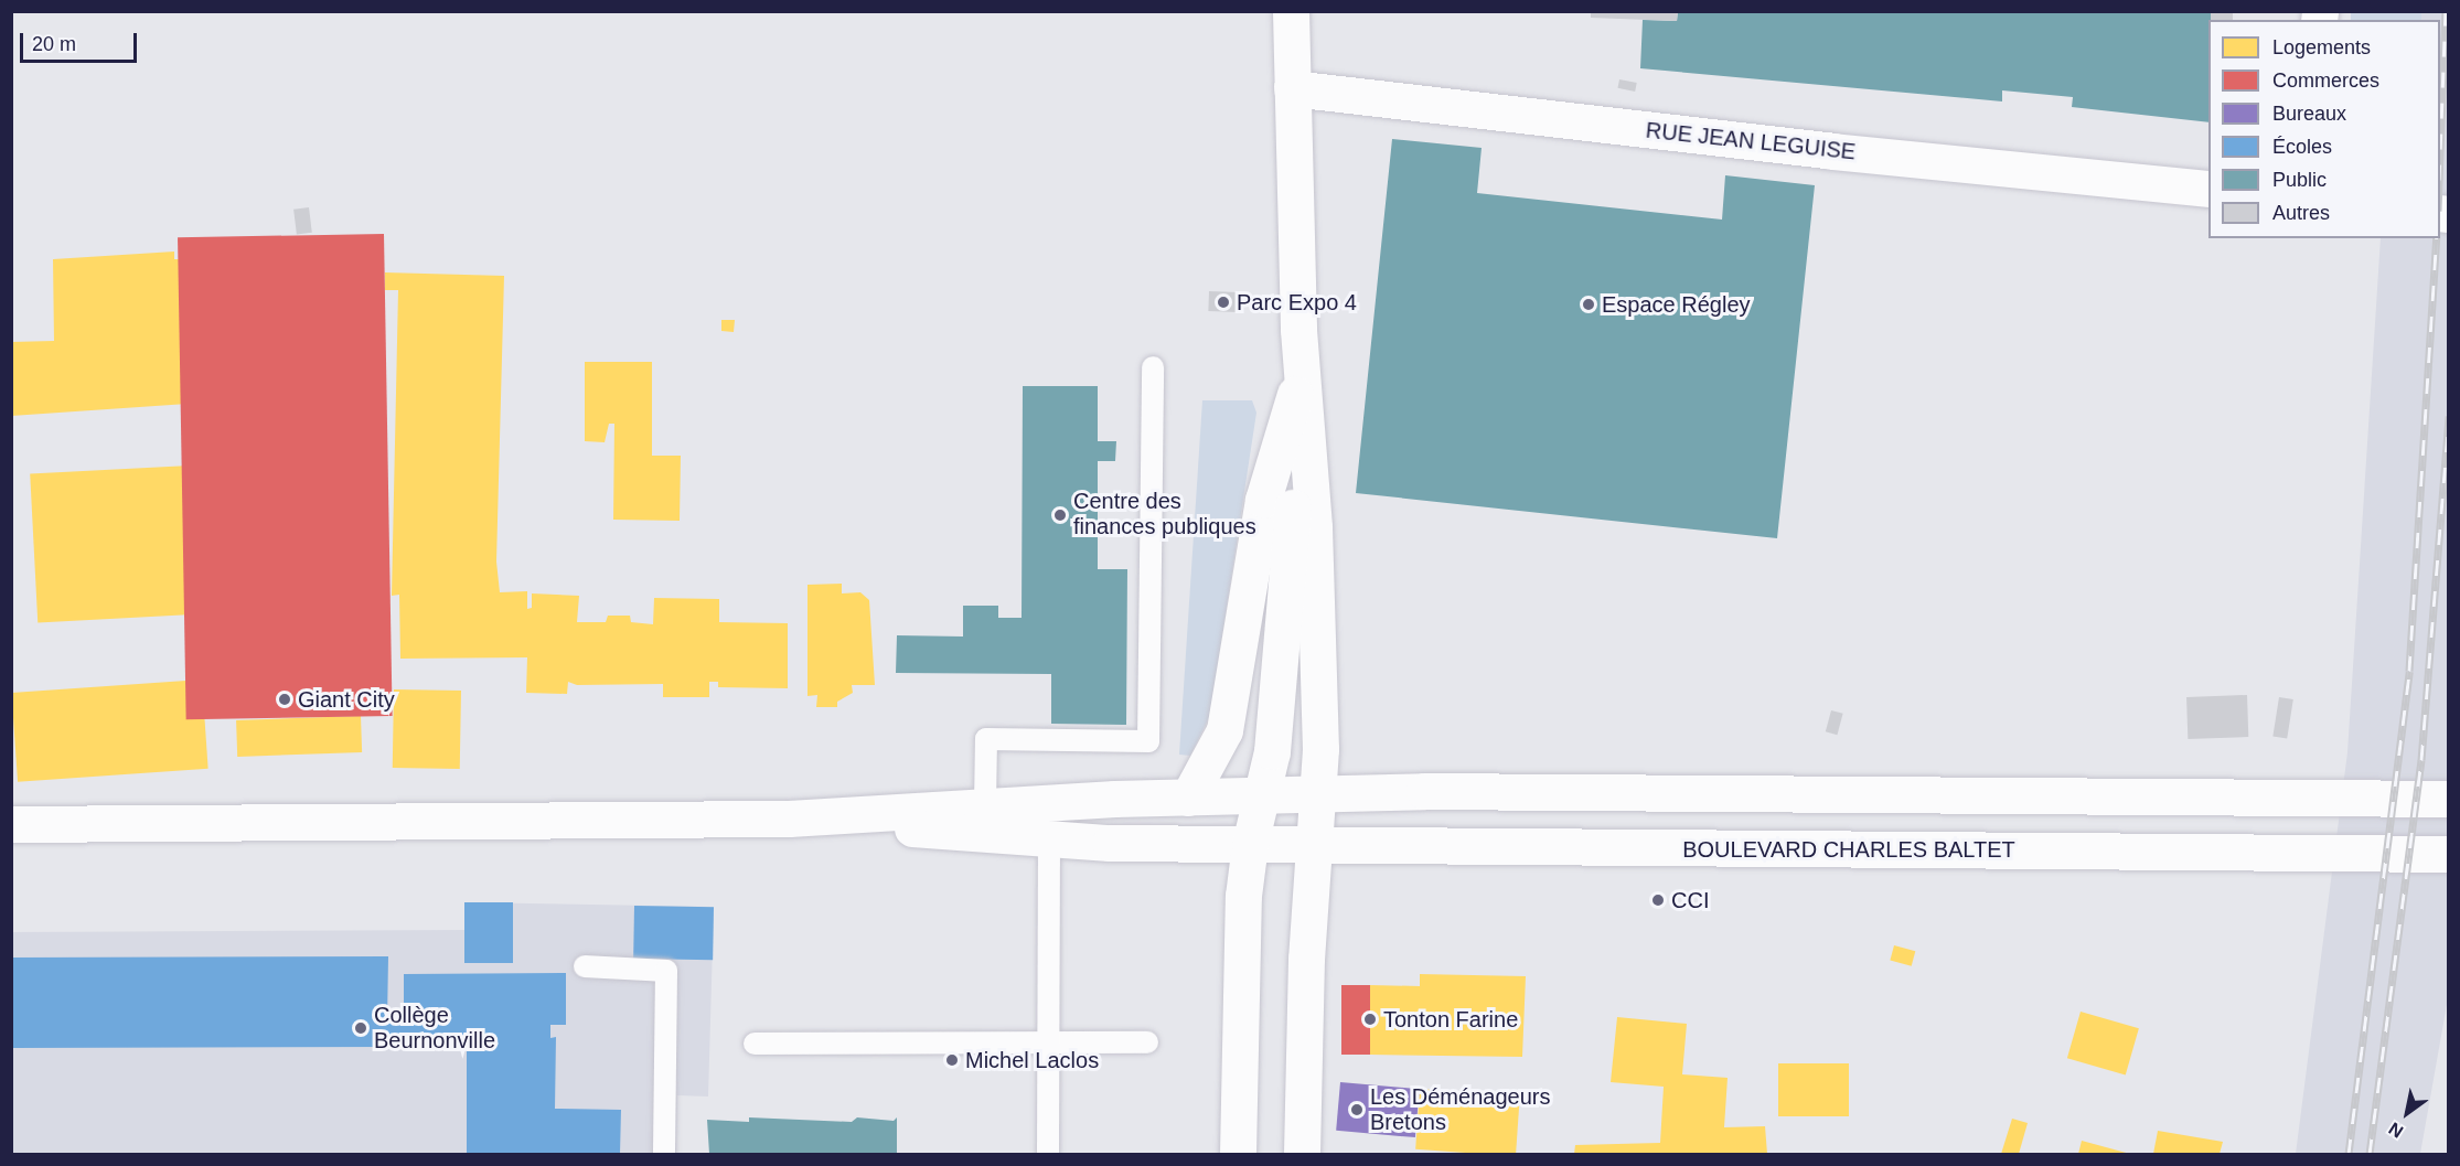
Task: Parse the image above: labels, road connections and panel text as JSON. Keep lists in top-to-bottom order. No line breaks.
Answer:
{"streets":{"street":["RUE JEAN LEGUISE","BOULEVARD CHARLES BALTET"]},"places":["Parc Expo 4","Espace Régley","Centre des finances publiques","Giant City","CCI","Tonton Farine","Collège Beurnonville","Michel Laclos","Les Déménageurs Bretons"],"legend":["Logements","Commerces","Bureaux","Écoles","Public","Autres"],"scale_bar":"20 m","north":"bottom left"}
